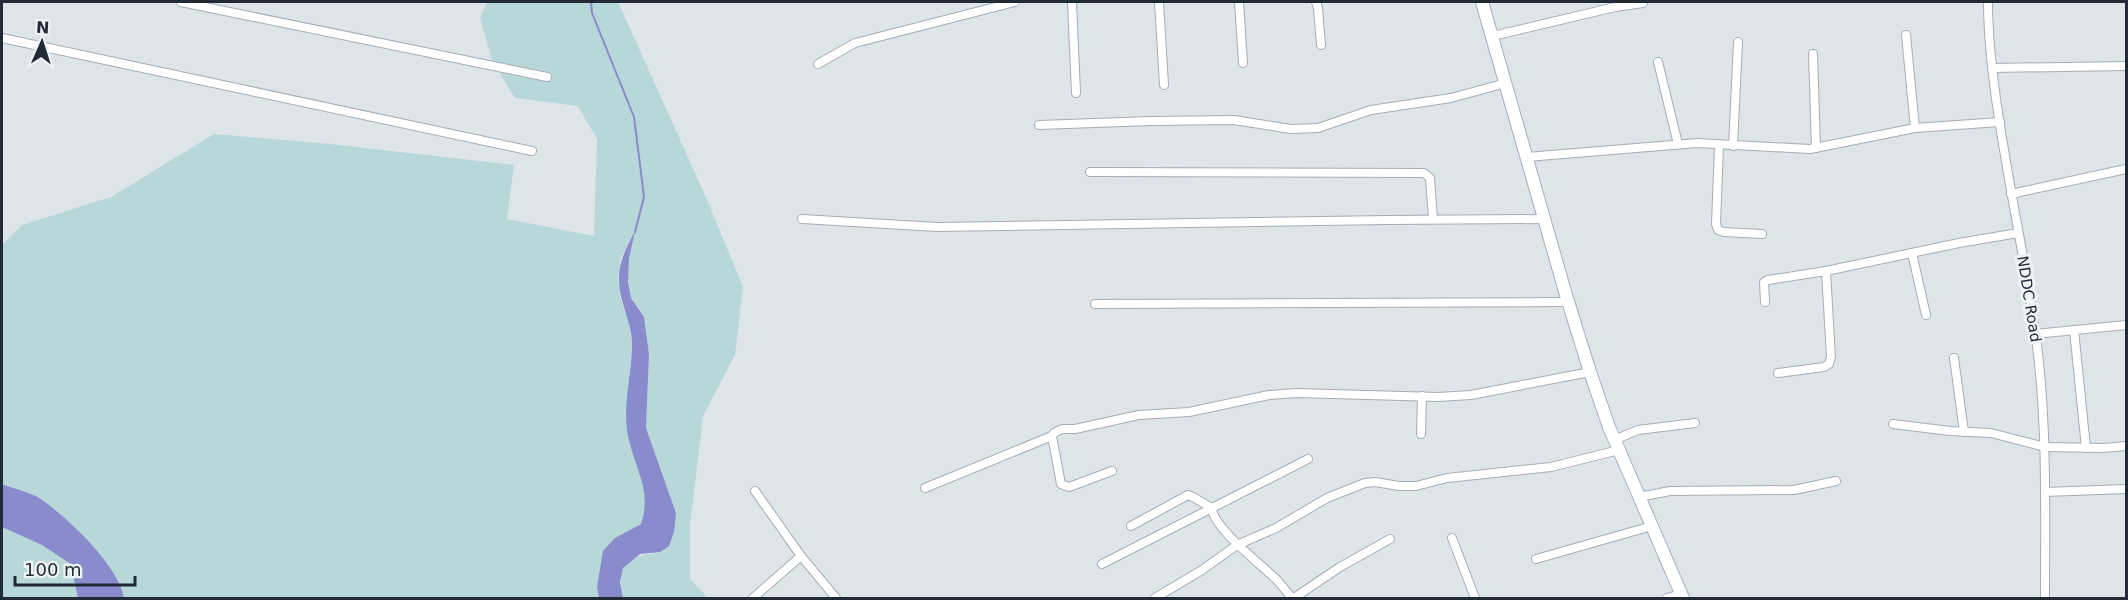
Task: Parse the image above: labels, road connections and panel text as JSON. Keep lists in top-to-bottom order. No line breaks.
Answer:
{"streets":{"street":["NDDC Road"]},"scale_bar":"100 m","north":"top"}
